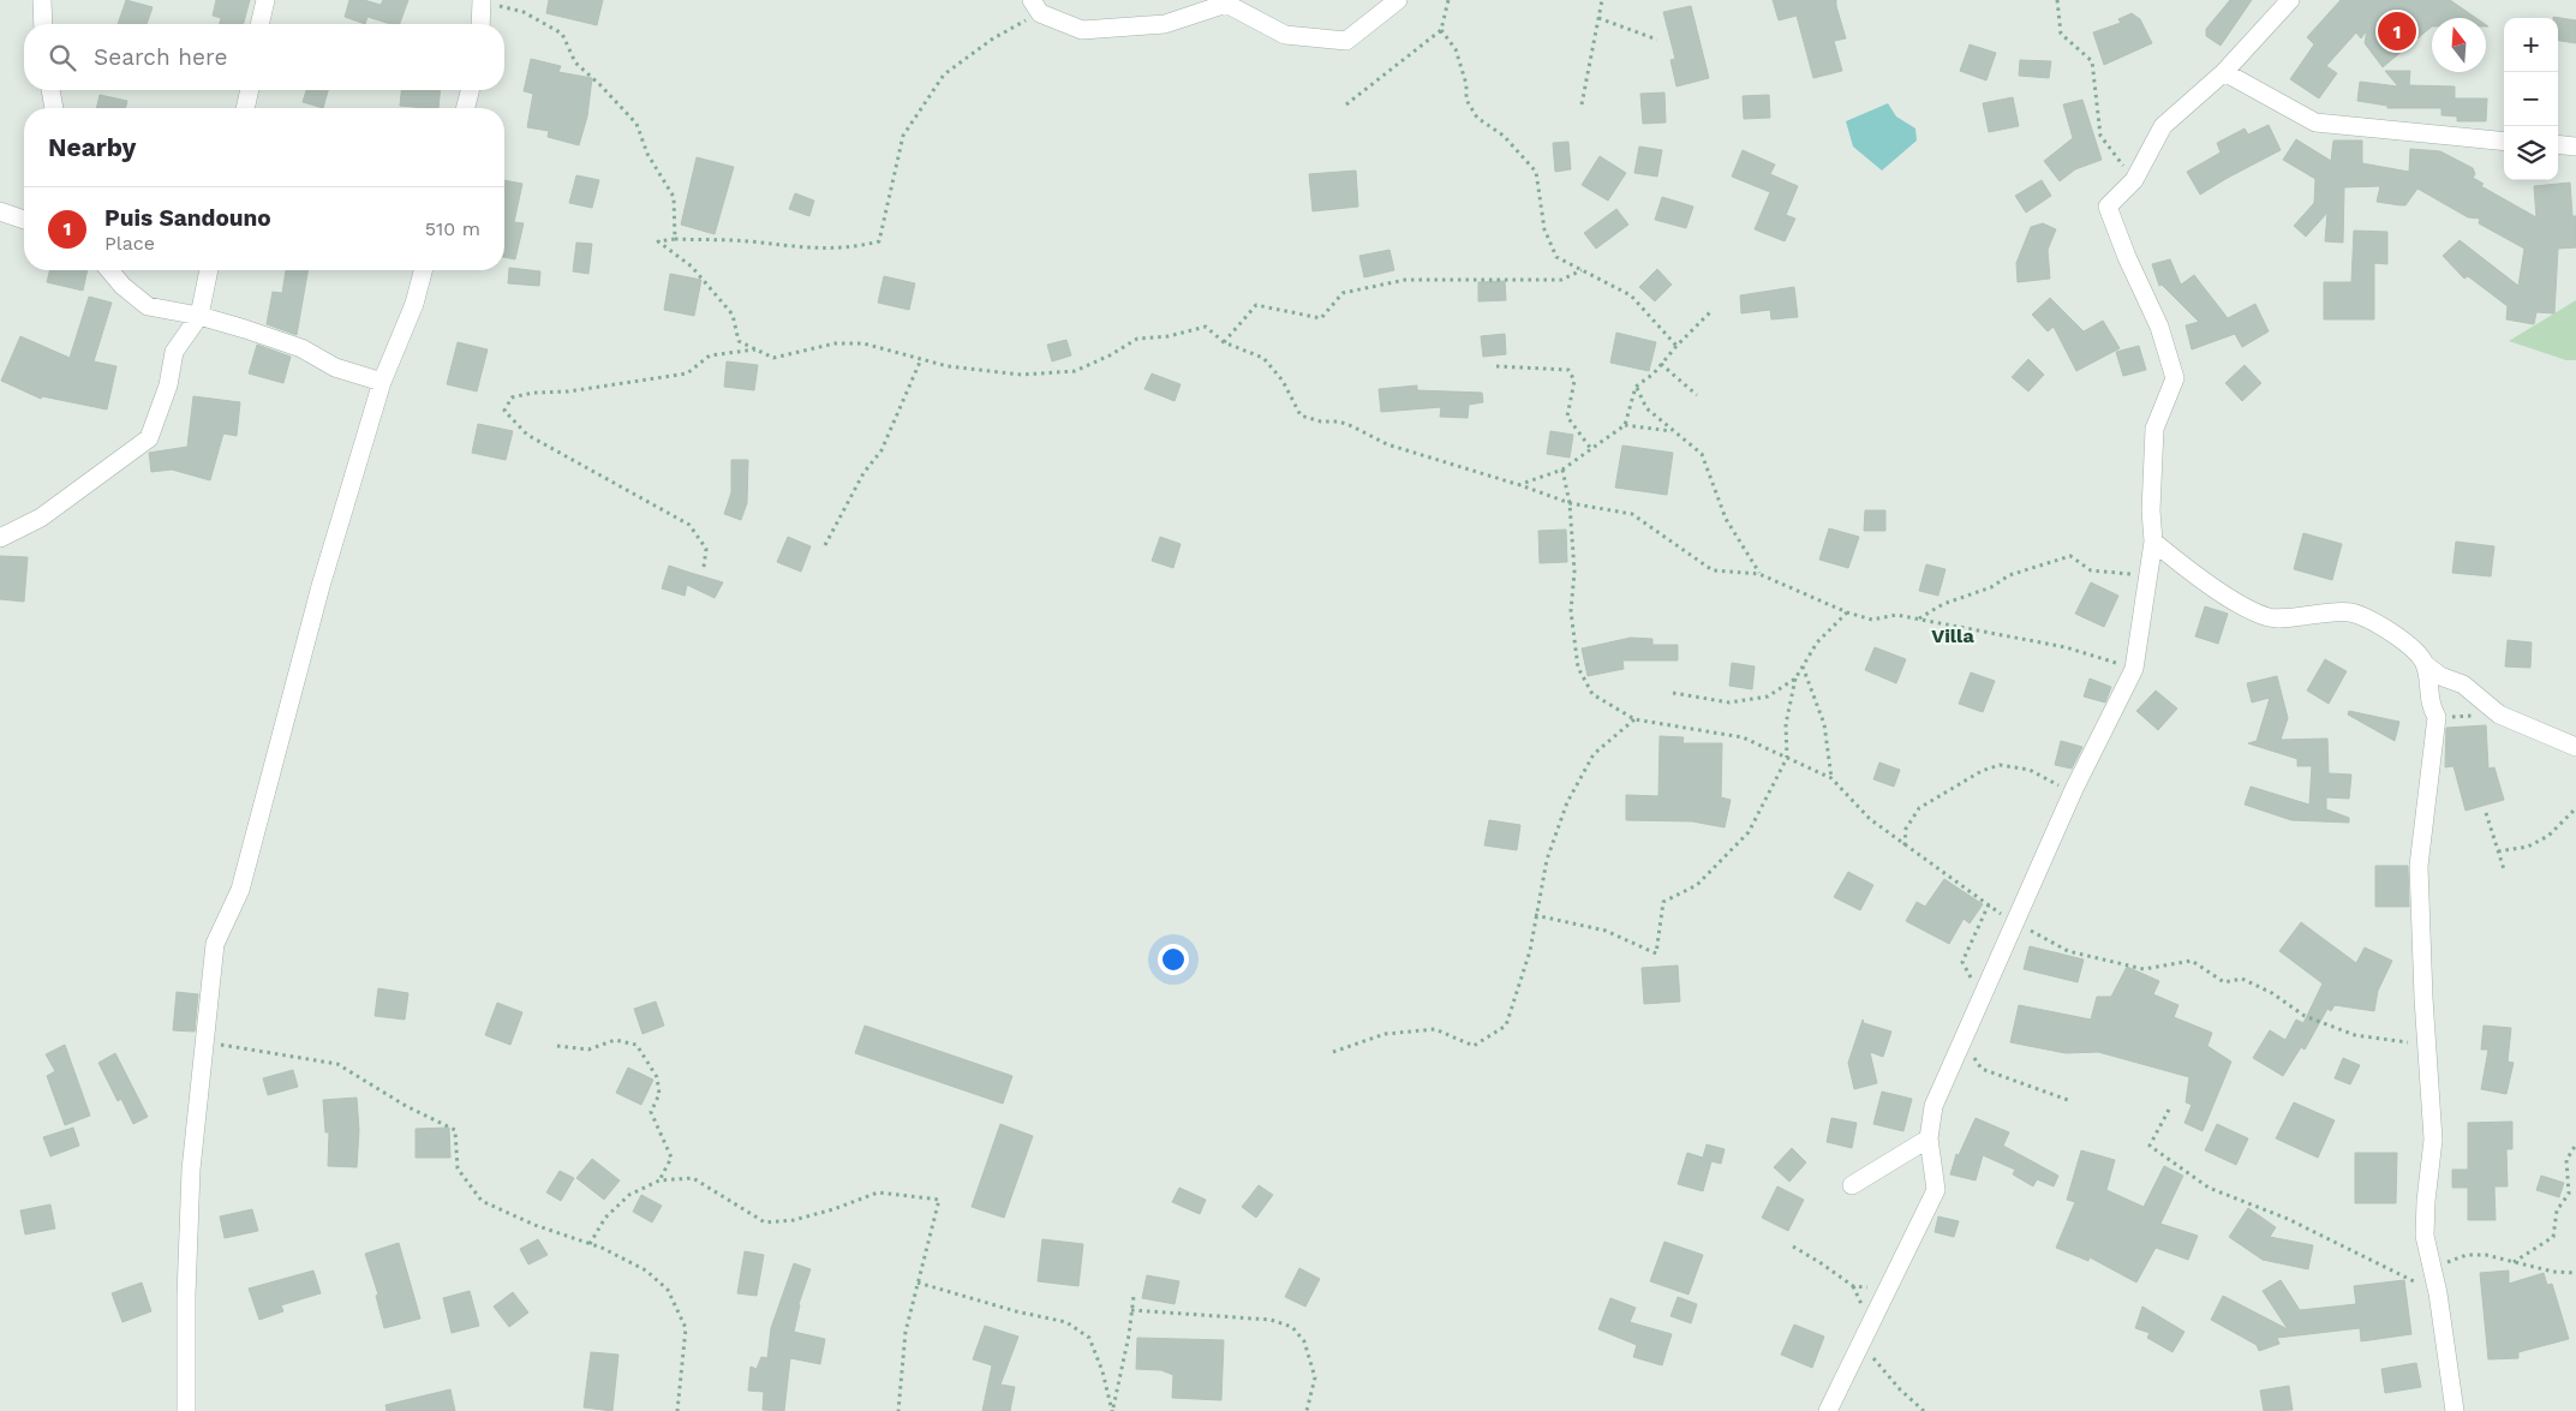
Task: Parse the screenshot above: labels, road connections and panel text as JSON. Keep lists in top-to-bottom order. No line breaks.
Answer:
{"districts":["Villa"],"north":"top","page":{"pins":"1","map_buttons":["+","−"],"search":"Search here","heading":"Nearby","list":[{"mark":"1","name":"Puis Sandouno","note":"Place","value":"510 m"}]}}
